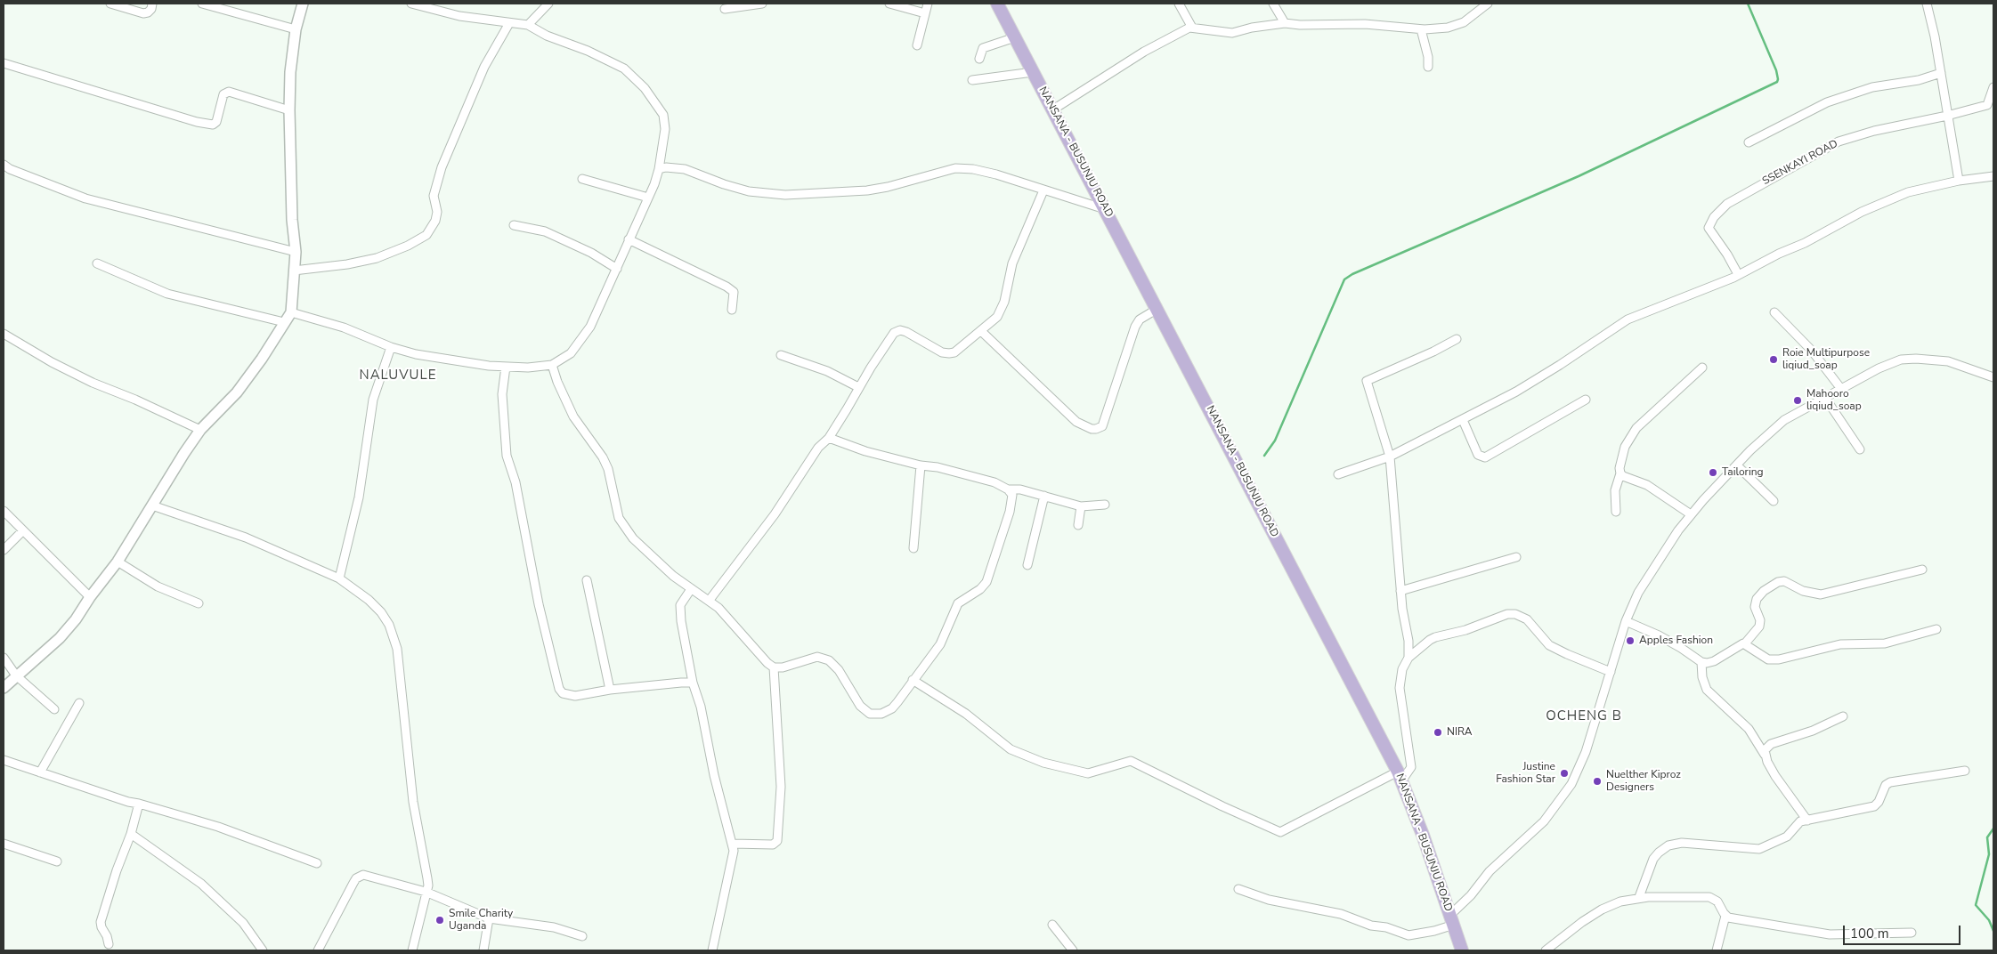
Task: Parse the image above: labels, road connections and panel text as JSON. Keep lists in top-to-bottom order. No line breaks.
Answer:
{"streets":{"main road":["NANSANA - BUSUNJU ROAD"],"street":["SSENKAYI ROAD"]},"districts":["NALUVULE","OCHENG B"],"places":["Roie Multipurpose liqiud_soap","Mahooro liqiud_soap","Tailoring","Apples Fashion","NIRA","Justine Fashion Star","Nuelther Kiproz Designers","Smile Charity Uganda"],"scale_bar":"100 m"}
